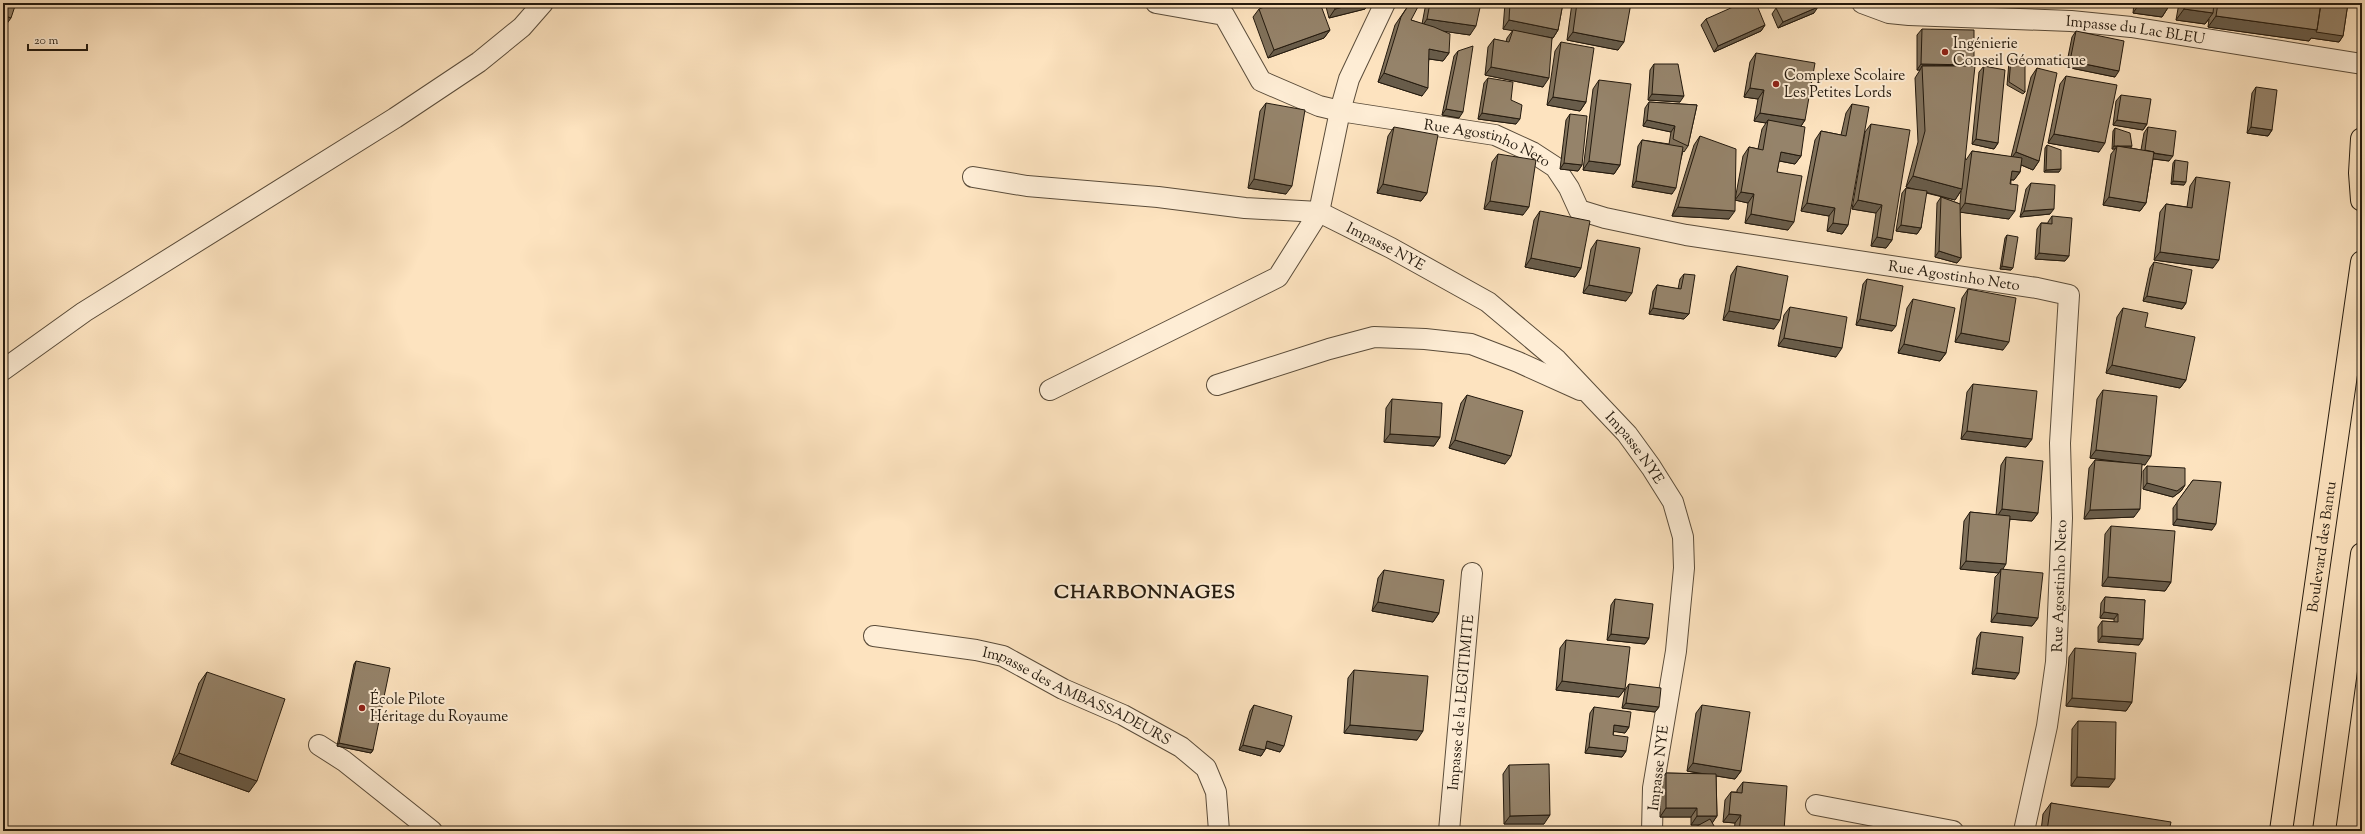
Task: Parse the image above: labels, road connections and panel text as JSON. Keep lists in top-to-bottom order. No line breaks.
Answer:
{"streets":{"highway":["Boulevard des Bantu"],"street":["Impasse du Lac BLEU","Rue Agostinho Neto","Impasse NYE","Impasse des AMBASSADEURS","Impasse de la LEGITIMITE"]},"districts":["CHARBONNAGES"],"places":["Ingénierie Conseil Géomatique","Complexe Scolaire Les Petites Lords","École Pilote Héritage du Royaume"],"scale_bar":"20 m"}
